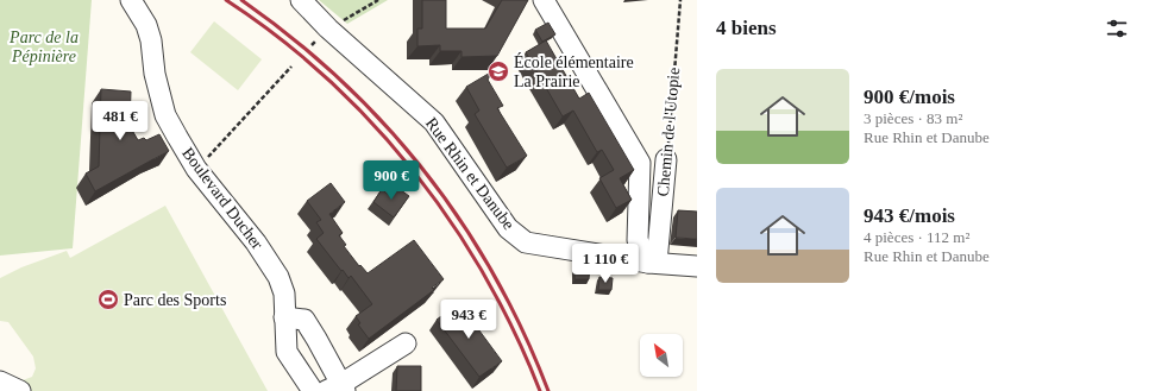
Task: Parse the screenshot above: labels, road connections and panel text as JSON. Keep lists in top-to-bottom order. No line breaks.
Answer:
{"streets":{"street":["Chemin de l'Utopie","Rue Rhin et Danube","Boulevard Ducher"]},"crossings":[["Chemin de l'Utopie","Rue Rhin et Danube"]],"parks":["Parc de la Pépinière"],"places":{"school or university":["École élémentaire La Prairie"],"sports":["Parc des Sports"]},"north":"top left","page":{"heading":"4 biens","list":[{"name":"900 €/mois","note":"3 pièces · 83 m² · Rue Rhin et Danube"},{"name":"943 €/mois","note":"4 pièces · 112 m² · Rue Rhin et Danube"}],"price":["481 €","900 €","1 110 €","943 €"]}}
